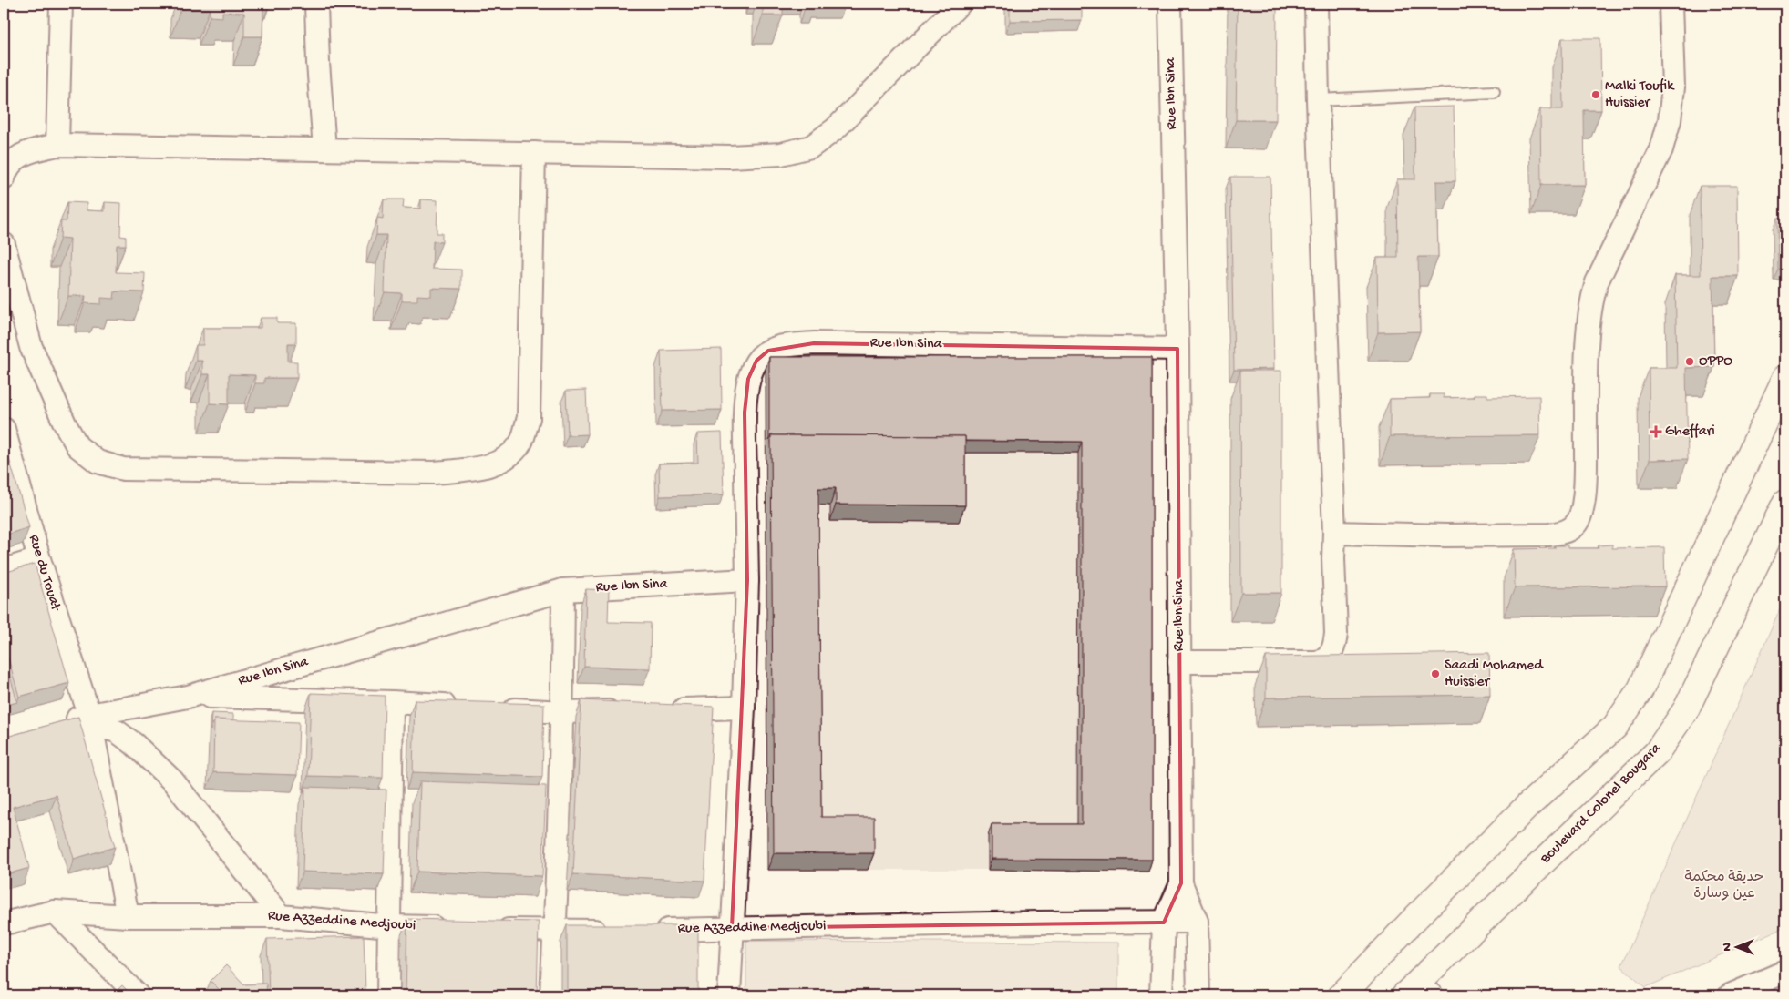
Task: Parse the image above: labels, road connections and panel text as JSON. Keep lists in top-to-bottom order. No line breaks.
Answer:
{"streets":{"main road":["Boulevard Colonel Bougara"],"street":["Rue Ibn Sina","Rue du Touat","Rue Azzeddine Medjoubi"]},"crossings":[["Rue Ibn Sina","Rue du Touat"]],"parks":["حديقة محكمة عين وسارة"],"places":{"other":["Malki Toufik Huissier","OPPO","Saadi Mohamed Huissier"],"health":["Gheffari"]},"north":"left"}
